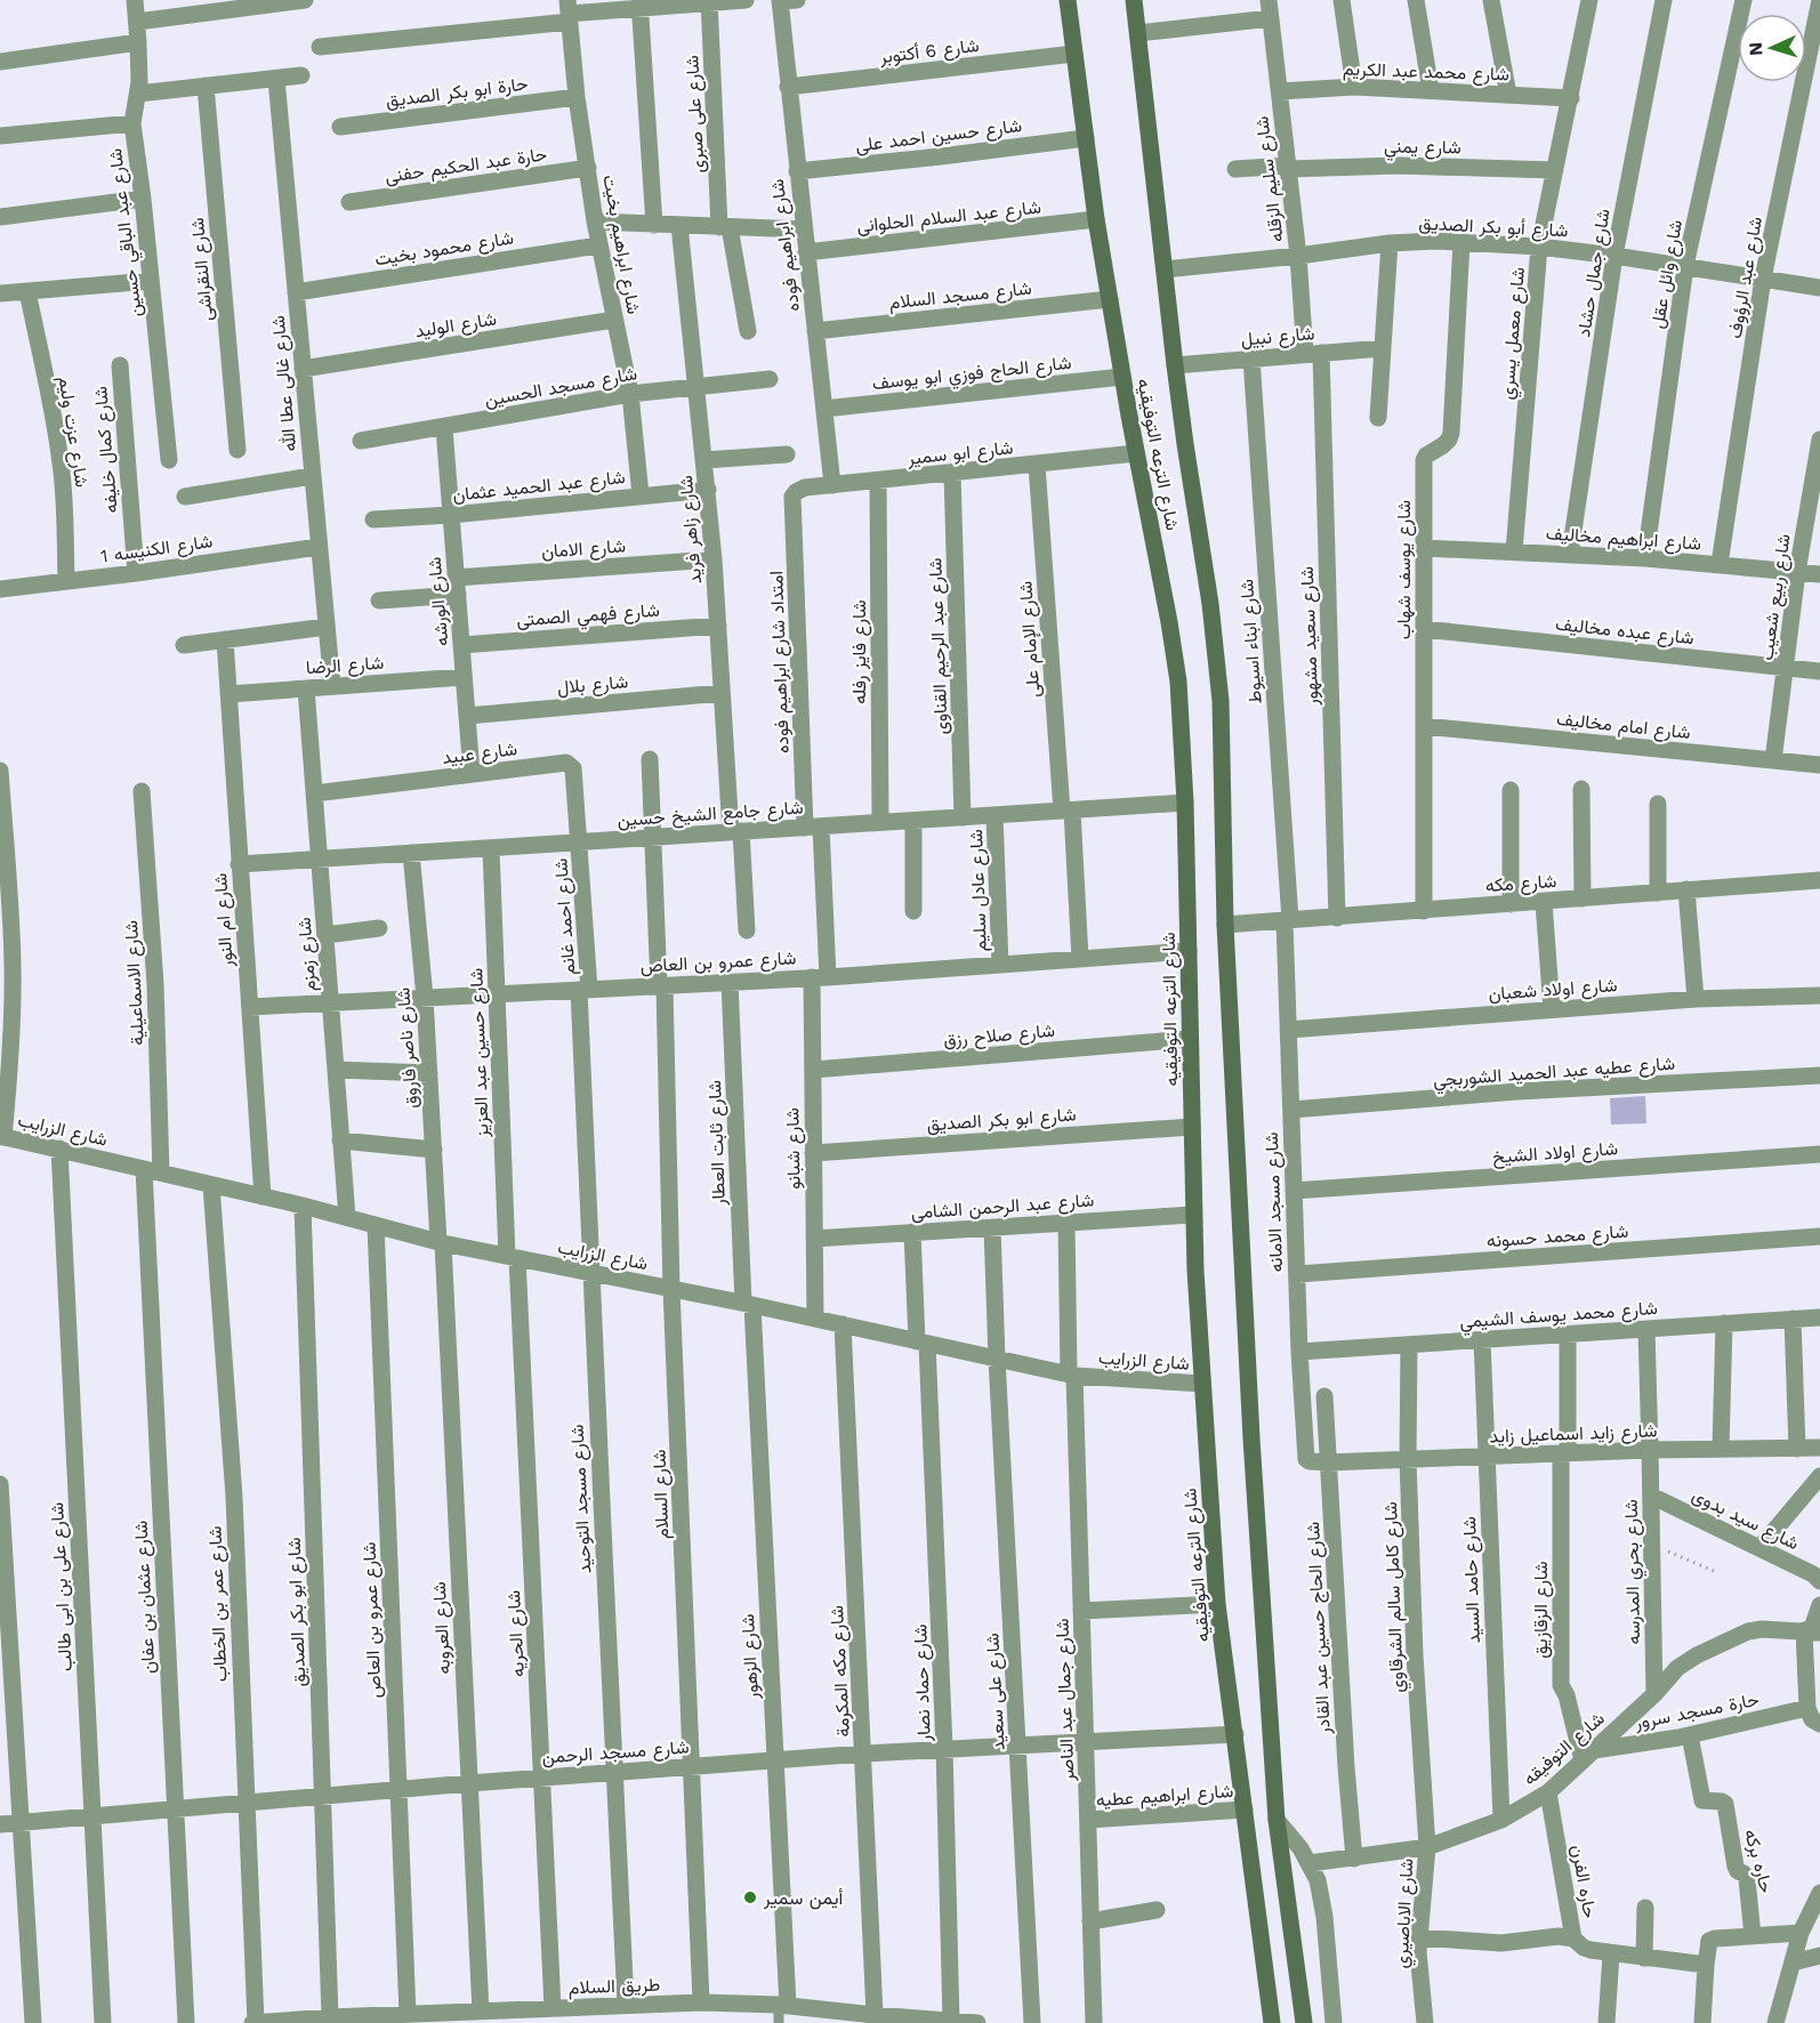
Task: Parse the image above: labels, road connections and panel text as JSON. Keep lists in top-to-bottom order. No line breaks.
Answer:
{"streets":{"main road":["شارع الترعه التوفيقيه"],"street":["شارع 6 أكتوبر","شارع محمد عبد الكريم","حارة ابو بكر الصديق","شارع على صبرى","شارع حسين احمد على","شارع يمني","حارة عبد الحكيم حفنى","شارع سليم الزقله","شارع عبد السلام الحلوانى","شارع أبو بكر الصديق","شارع عبد الباقي حسين","شارع ابراهيم بخيت","شارع ابراهيم فوده","شارع محمود بخيت","شارع النقراشى","شارع جمال حشاد","شارع وائل عقل","شارع عبد الرؤوف","شارع مسجد السلام","شارع الوليد","شارع معمل يسري","شارع نبيل","شارع الحاج فوزي ابو يوسف","شارع غالى عطا الله","شارع مسجد الحسين","شارع عزت وليم","شارع كمال خليفه","شارع ابو سمير","شارع عبد الحميد عثمان","شارع زاهر فريد","شارع ابراهيم مخاليف","شارع الكنيسه 1","شارع الامان","شارع يوسف شهاب","شارع ربيع شعيب","شارع الورشه","شارع فهمي الصمتى","شارع عبده مخاليف","شارع سعيد مشهور","شارع الإمام على","شارع ابناء اسيوط","شارع عبد الرحيم القناوى","شارع فايز رفله","امتداد شارع ابراهيم فوده","شارع الرضا","شارع بلال","شارع امام مخاليف","شارع عبيد","شارع جامع الشيخ حسين","شارع مكه","شارع عادل سليم","شارع احمد غانم","شارع ام النور","شارع زمزم","شارع عمرو بن العاص","شارع الاسماعيلية","شارع اولاد شعبان","شارع صلاح رزق","شارع ناصر فاروق","شارع حسين عبد العزيز","شارع عطيه عبد الحميد الشوربجي","شارع ابو بكر الصديق","شارع الزرايب","شارع ثابت العطار","شارع شبانو","شارع اولاد الشيخ","شارع مسجد الامانه","شارع عبد الرحمن الشامى","شارع محمد حسونه","شارع محمد يوسف الشيمي","شارع زايد اسماعيل زايد","شارع السلام","شارع مسجد التوحيد","شارع سيد بدوى","شارع بحري المدرسه","شارع حامد السيد","شارع على بن ابى طالب","شارع عثمان بن عفان","شارع كامل سالم الشرقاوي","شارع عمر بن الخطاب","شارع الزقازيق","شارع العروبه","شارع الحاج حسين عبد القادر","شارع الحريه","شارع الزهور","شارع مكه المكرمة","شارع حماد نصار","شارع على سعيد","شارع جمال عبد الناصر","حارة مسجد سرور","شارع التوفيقه","شارع مسجد الرحمن","شارع ابراهيم عطيه","حاره بركه","حاره الفرن","شارع الاباصيري","طريق السلام"]},"crossings":[["شارع 6 أكتوبر","شارع ابراهيم فوده"],["شارع 6 أكتوبر","شارع الترعه التوفيقيه"],["شارع محمد عبد الكريم","شارع سليم الزقله"],["شارع محمد عبد الكريم","شارع معمل يسري"],["حارة ابو بكر الصديق","شارع ابراهيم بخيت"],["شارع حسين احمد على","شارع ابراهيم فوده"],["شارع حسين احمد على","شارع الترعه التوفيقيه"],["شارع يمني","شارع سليم الزقله"],["شارع يمني","شارع معمل يسري"],["حارة عبد الحكيم حفنى","شارع ابراهيم بخيت"],["شارع سليم الزقله","شارع أبو بكر الصديق"],["شارع سليم الزقله","شارع نبيل"],["شارع سليم الزقله","شارع سعيد مشهور"],["شارع عبد السلام الحلوانى","شارع ابراهيم فوده"],["شارع عبد السلام الحلوانى","شارع الترعه التوفيقيه"],["شارع أبو بكر الصديق","شارع جمال حشاد"],["شارع أبو بكر الصديق","شارع وائل عقل"],["شارع أبو بكر الصديق","شارع عبد الرؤوف"],["شارع أبو بكر الصديق","شارع معمل يسري"],["شارع أبو بكر الصديق","شارع الترعه التوفيقيه"],["شارع أبو بكر الصديق","شارع يوسف شهاب"],["شارع ابراهيم بخيت","شارع محمود بخيت"],["شارع ابراهيم بخيت","شارع الوليد"],["شارع ابراهيم بخيت","شارع مسجد الحسين"],["شارع ابراهيم بخيت","شارع عبد الحميد عثمان"],["شارع ابراهيم فوده","شارع مسجد السلام"],["شارع ابراهيم فوده","شارع الحاج فوزي ابو يوسف"],["شارع ابراهيم فوده","شارع ابو سمير"],["شارع محمود بخيت","شارع غالى عطا الله"],["شارع جمال حشاد","شارع ابراهيم مخاليف"],["شارع وائل عقل","شارع ابراهيم مخاليف"],["شارع عبد الرؤوف","شارع ابراهيم مخاليف"],["شارع مسجد السلام","شارع الترعه التوفيقيه"],["شارع الوليد","شارع غالى عطا الله"],["شارع معمل يسري","شارع ابراهيم مخاليف"],["شارع نبيل","شارع الترعه التوفيقيه"],["شارع نبيل","شارع سعيد مشهور"],["شارع نبيل","شارع ابناء اسيوط"],["شارع الحاج فوزي ابو يوسف","شارع الترعه التوفيقيه"],["شارع غالى عطا الله","شارع الكنيسه 1"],["شارع غالى عطا الله","شارع الرضا"],["شارع مسجد الحسين","شارع زاهر فريد"],["شارع مسجد الحسين","شارع الورشه"],["شارع عزت وليم","شارع الكنيسه 1"],["شارع كمال خليفه","شارع الكنيسه 1"],["شارع ابو سمير","شارع الترعه التوفيقيه"],["شارع ابو سمير","شارع الإمام على"],["شارع ابو سمير","شارع عبد الرحيم القناوى"],["شارع ابو سمير","شارع فايز رفله"],["شارع ابو سمير","امتداد شارع ابراهيم فوده"],["شارع الترعه التوفيقيه","شارع جامع الشيخ حسين"],["شارع الترعه التوفيقيه","شارع مكه"],["شارع الترعه التوفيقيه","شارع عمرو بن العاص"],["شارع الترعه التوفيقيه","شارع صلاح رزق"],["شارع الترعه التوفيقيه","شارع ابو بكر الصديق"],["شارع الترعه التوفيقيه","شارع الزرايب"],["شارع الترعه التوفيقيه","شارع عبد الرحمن الشامى"],["شارع الترعه التوفيقيه","شارع مسجد الرحمن"],["شارع الترعه التوفيقيه","شارع ابراهيم عطيه"],["شارع عبد الحميد عثمان","شارع زاهر فريد"],["شارع عبد الحميد عثمان","شارع الورشه"],["شارع زاهر فريد","شارع الامان"],["شارع زاهر فريد","شارع فهمي الصمتى"],["شارع زاهر فريد","شارع بلال"],["شارع زاهر فريد","شارع جامع الشيخ حسين"],["شارع ابراهيم مخاليف","شارع يوسف شهاب"],["شارع ابراهيم مخاليف","شارع ربيع شعيب"],["شارع الامان","شارع الورشه"],["شارع يوسف شهاب","شارع عبده مخاليف"],["شارع يوسف شهاب","شارع امام مخاليف"],["شارع يوسف شهاب","شارع مكه"],["شارع ربيع شعيب","شارع عبده مخاليف"],["شارع ربيع شعيب","شارع امام مخاليف"],["شارع الورشه","شارع فهمي الصمتى"],["شارع الورشه","شارع الرضا"],["شارع الورشه","شارع بلال"],["شارع الورشه","شارع عبيد"],["شارع سعيد مشهور","شارع مكه"],["شارع الإمام على","شارع جامع الشيخ حسين"],["شارع الإمام على","شارع عمرو بن العاص"],["شارع ابناء اسيوط","شارع مكه"],["شارع ابناء اسيوط","شارع مسجد الامانه"],["شارع عبد الرحيم القناوى","شارع جامع الشيخ حسين"],["شارع فايز رفله","شارع جامع الشيخ حسين"],["امتداد شارع ابراهيم فوده","شارع جامع الشيخ حسين"],["امتداد شارع ابراهيم فوده","شارع عمرو بن العاص"],["امتداد شارع ابراهيم فوده","شارع شبانو"],["شارع الرضا","شارع ام النور"],["شارع الرضا","شارع زمزم"],["شارع عبيد","شارع جامع الشيخ حسين"],["شارع عبيد","شارع احمد غانم"],["شارع عبيد","شارع زمزم"],["شارع جامع الشيخ حسين","شارع عادل سليم"],["شارع جامع الشيخ حسين","شارع احمد غانم"],["شارع جامع الشيخ حسين","شارع ام النور"],["شارع جامع الشيخ حسين","شارع زمزم"],["شارع جامع الشيخ حسين","شارع ناصر فاروق"],["شارع جامع الشيخ حسين","شارع حسين عبد العزيز"],["شارع مكه","شارع مسجد الامانه"],["شارع عادل سليم","شارع عمرو بن العاص"],["شارع احمد غانم","شارع عمرو بن العاص"],["شارع احمد غانم","شارع مسجد التوحيد"],["شارع ام النور","شارع عمرو بن العاص"],["شارع ام النور","شارع الزرايب"],["شارع زمزم","شارع عمرو بن العاص"],["شارع زمزم","شارع الزرايب"],["شارع عمرو بن العاص","شارع ناصر فاروق"],["شارع عمرو بن العاص","شارع حسين عبد العزيز"],["شارع عمرو بن العاص","شارع الزرايب"],["شارع عمرو بن العاص","شارع ثابت العطار"],["شارع عمرو بن العاص","شارع شبانو"],["شارع عمرو بن العاص","شارع السلام"],["شارع عمرو بن العاص","شارع مسجد التوحيد"],["شارع عمرو بن العاص","شارع مسجد الرحمن"],["شارع عمرو بن العاص","طريق السلام"],["شارع الاسماعيلية","شارع الزرايب"],["شارع اولاد شعبان","شارع مسجد الامانه"],["شارع صلاح رزق","شارع شبانو"],["شارع ناصر فاروق","شارع الزرايب"],["شارع ناصر فاروق","شارع العروبه"],["شارع حسين عبد العزيز","شارع الزرايب"],["شارع حسين عبد العزيز","شارع الحريه"],["شارع عطيه عبد الحميد الشوربجي","شارع مسجد الامانه"],["شارع ابو بكر الصديق","شارع الزرايب"],["شارع ابو بكر الصديق","شارع شبانو"],["شارع ابو بكر الصديق","شارع مسجد الرحمن"],["شارع ابو بكر الصديق","طريق السلام"],["شارع الزرايب","شارع ثابت العطار"],["شارع الزرايب","شارع شبانو"],["شارع الزرايب","شارع السلام"],["شارع الزرايب","شارع مسجد التوحيد"],["شارع الزرايب","شارع على بن ابى طالب"],["شارع الزرايب","شارع عثمان بن عفان"],["شارع الزرايب","شارع عمر بن الخطاب"],["شارع الزرايب","شارع العروبه"],["شارع الزرايب","شارع الحريه"],["شارع الزرايب","شارع الزهور"],["شارع الزرايب","شارع مكه المكرمة"],["شارع الزرايب","شارع حماد نصار"],["شارع الزرايب","شارع على سعيد"],["شارع الزرايب","شارع جمال عبد الناصر"],["شارع ثابت العطار","شارع الزهور"],["شارع شبانو","شارع عبد الرحمن الشامى"],["شارع اولاد الشيخ","شارع مسجد الامانه"],["شارع مسجد الامانه","شارع محمد حسونه"],["شارع مسجد الامانه","شارع محمد يوسف الشيمي"],["شارع مسجد الامانه","شارع زايد اسماعيل زايد"],["شارع مسجد الامانه","شارع الحاج حسين عبد القادر"],["شارع عبد الرحمن الشامى","شارع حماد نصار"],["شارع عبد الرحمن الشامى","شارع على سعيد"],["شارع عبد الرحمن الشامى","شارع جمال عبد الناصر"],["شارع محمد يوسف الشيمي","شارع بحري المدرسه"],["شارع محمد يوسف الشيمي","شارع حامد السيد"],["شارع محمد يوسف الشيمي","شارع كامل سالم الشرقاوي"],["شارع محمد يوسف الشيمي","شارع الزقازيق"],["شارع زايد اسماعيل زايد","شارع بحري المدرسه"],["شارع زايد اسماعيل زايد","شارع حامد السيد"],["شارع زايد اسماعيل زايد","شارع كامل سالم الشرقاوي"],["شارع زايد اسماعيل زايد","شارع الزقازيق"],["شارع زايد اسماعيل زايد","شارع الحاج حسين عبد القادر"],["شارع السلام","شارع مسجد الرحمن"],["شارع السلام","طريق السلام"],["شارع مسجد التوحيد","شارع مسجد الرحمن"],["شارع مسجد التوحيد","طريق السلام"],["شارع سيد بدوى","شارع بحري المدرسه"],["شارع بحري المدرسه","شارع التوفيقه"],["شارع حامد السيد","شارع التوفيقه"],["شارع على بن ابى طالب","شارع مسجد الرحمن"],["شارع عثمان بن عفان","شارع مسجد الرحمن"],["شارع كامل سالم الشرقاوي","شارع التوفيقه"],["شارع كامل سالم الشرقاوي","شارع الاباصيري"],["شارع عمر بن الخطاب","شارع مسجد الرحمن"],["شارع عمر بن الخطاب","طريق السلام"],["شارع الزقازيق","حارة مسجد سرور"],["شارع الزقازيق","شارع التوفيقه"],["شارع العروبه","شارع مسجد الرحمن"],["شارع العروبه","طريق السلام"],["شارع الحاج حسين عبد القادر","شارع التوفيقه"],["شارع الحريه","شارع مسجد الرحمن"],["شارع الحريه","طريق السلام"],["شارع الزهور","شارع مسجد الرحمن"],["شارع الزهور","طريق السلام"],["شارع مكه المكرمة","شارع مسجد الرحمن"],["شارع مكه المكرمة","طريق السلام"],["شارع حماد نصار","شارع مسجد الرحمن"],["شارع حماد نصار","طريق السلام"],["شارع على سعيد","شارع مسجد الرحمن"],["شارع جمال عبد الناصر","شارع مسجد الرحمن"],["شارع جمال عبد الناصر","شارع ابراهيم عطيه"],["حارة مسجد سرور","شارع التوفيقه"],["حارة مسجد سرور","حاره بركه"],["شارع التوفيقه","حاره الفرن"],["شارع التوفيقه","شارع الاباصيري"]],"places":["أيمن سمير"],"north":"left"}
